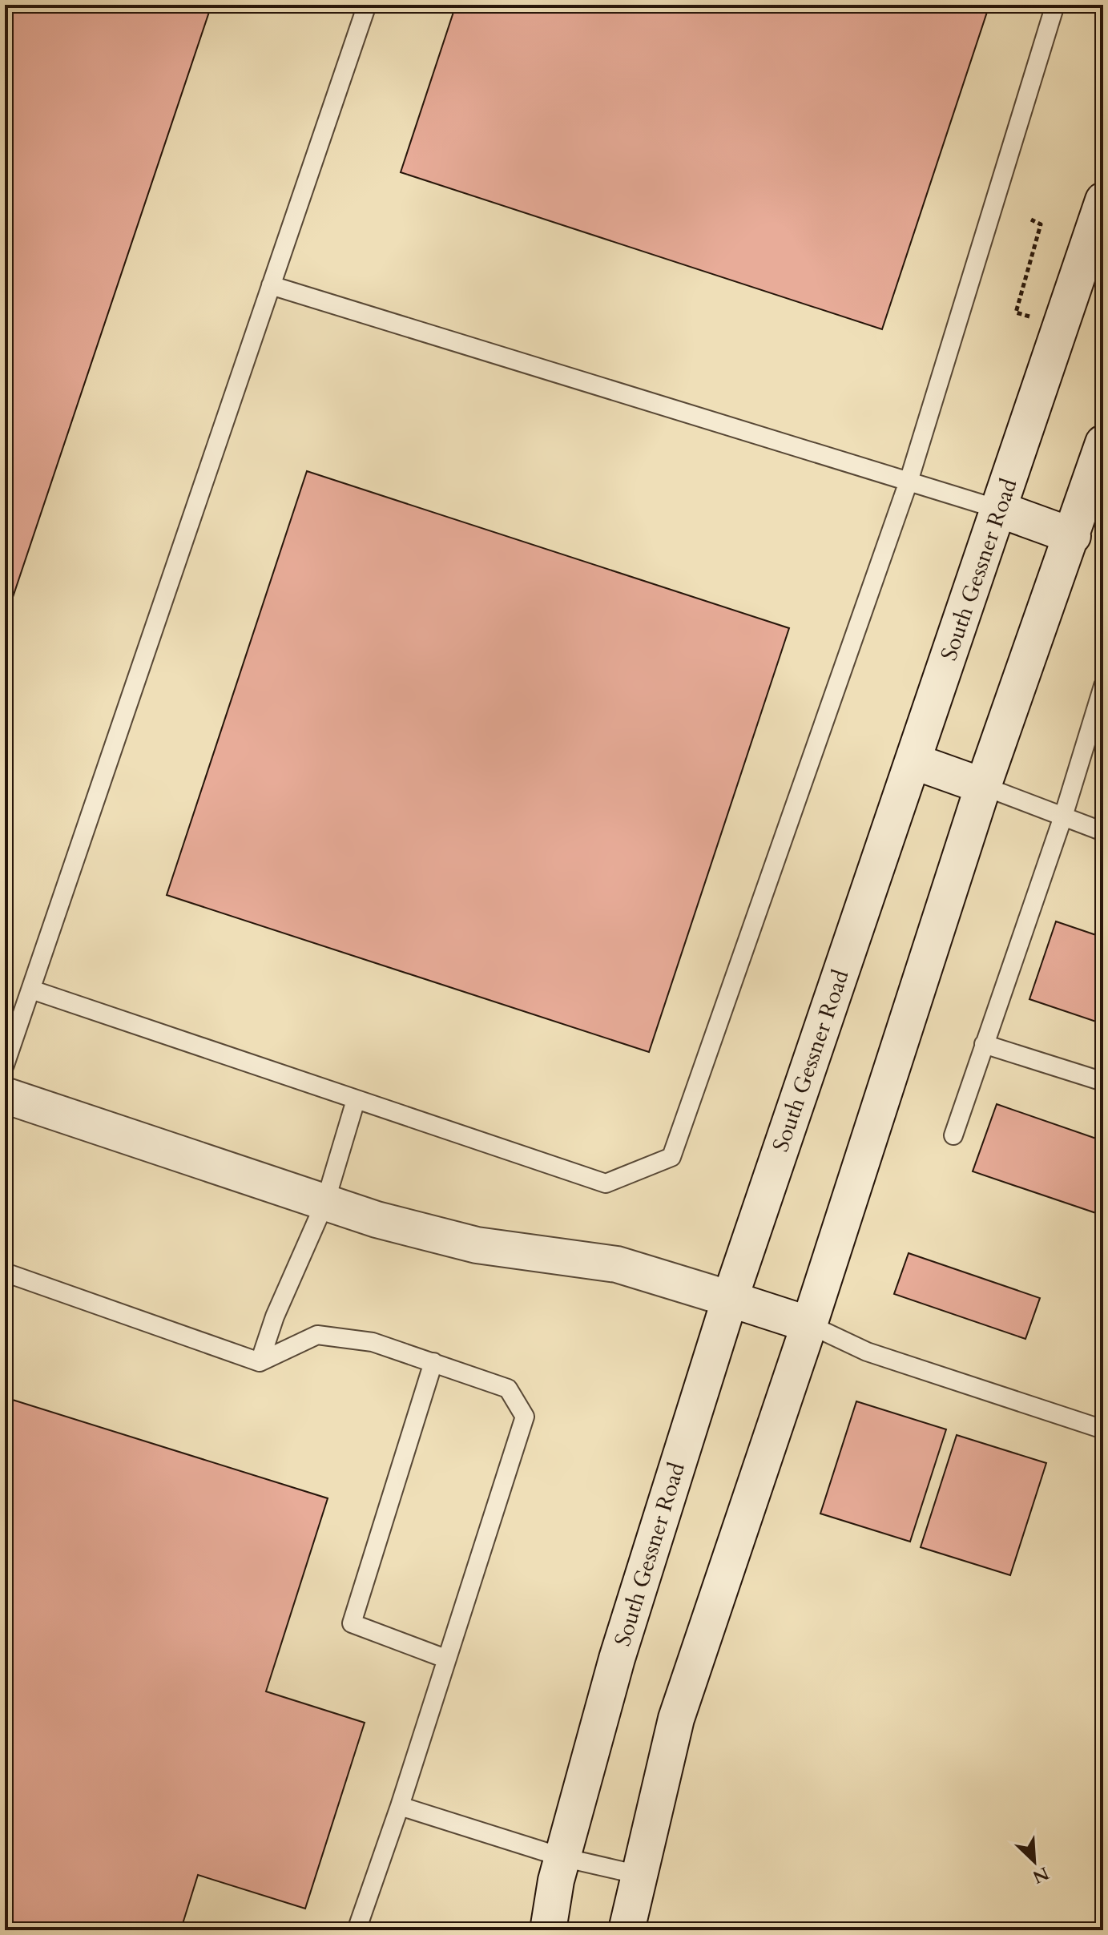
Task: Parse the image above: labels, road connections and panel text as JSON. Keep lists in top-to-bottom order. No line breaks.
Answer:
{"streets":{"main road":["South Gessner Road"]},"north":"bottom right"}
